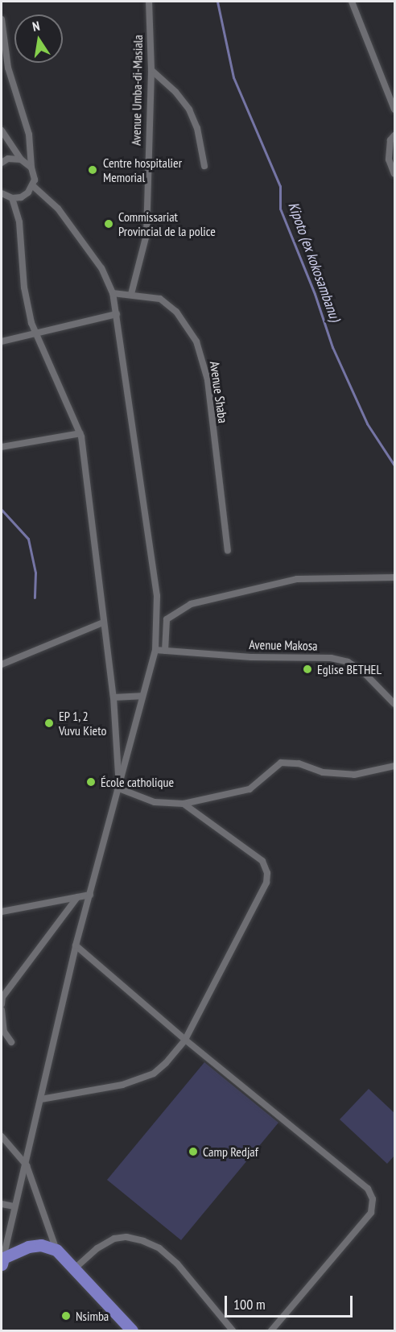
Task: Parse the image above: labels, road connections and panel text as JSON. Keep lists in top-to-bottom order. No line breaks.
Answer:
{"streets":{"street":["Avenue Umba-di-Masiala","Avenue Shaba","Avenue Makosa"]},"crossings":[["Avenue Umba-di-Masiala","Avenue Shaba"]],"water":["Kipoto (ex kokosambanu)"],"places":["Centre hospitalier Memorial","Commissariat Provincial de la police","Eglise BETHEL","EP 1, 2 Vuvu Kieto","École catholique","Camp Redjaf","Nsimba"],"scale_bar":"100 m","north":"top"}
